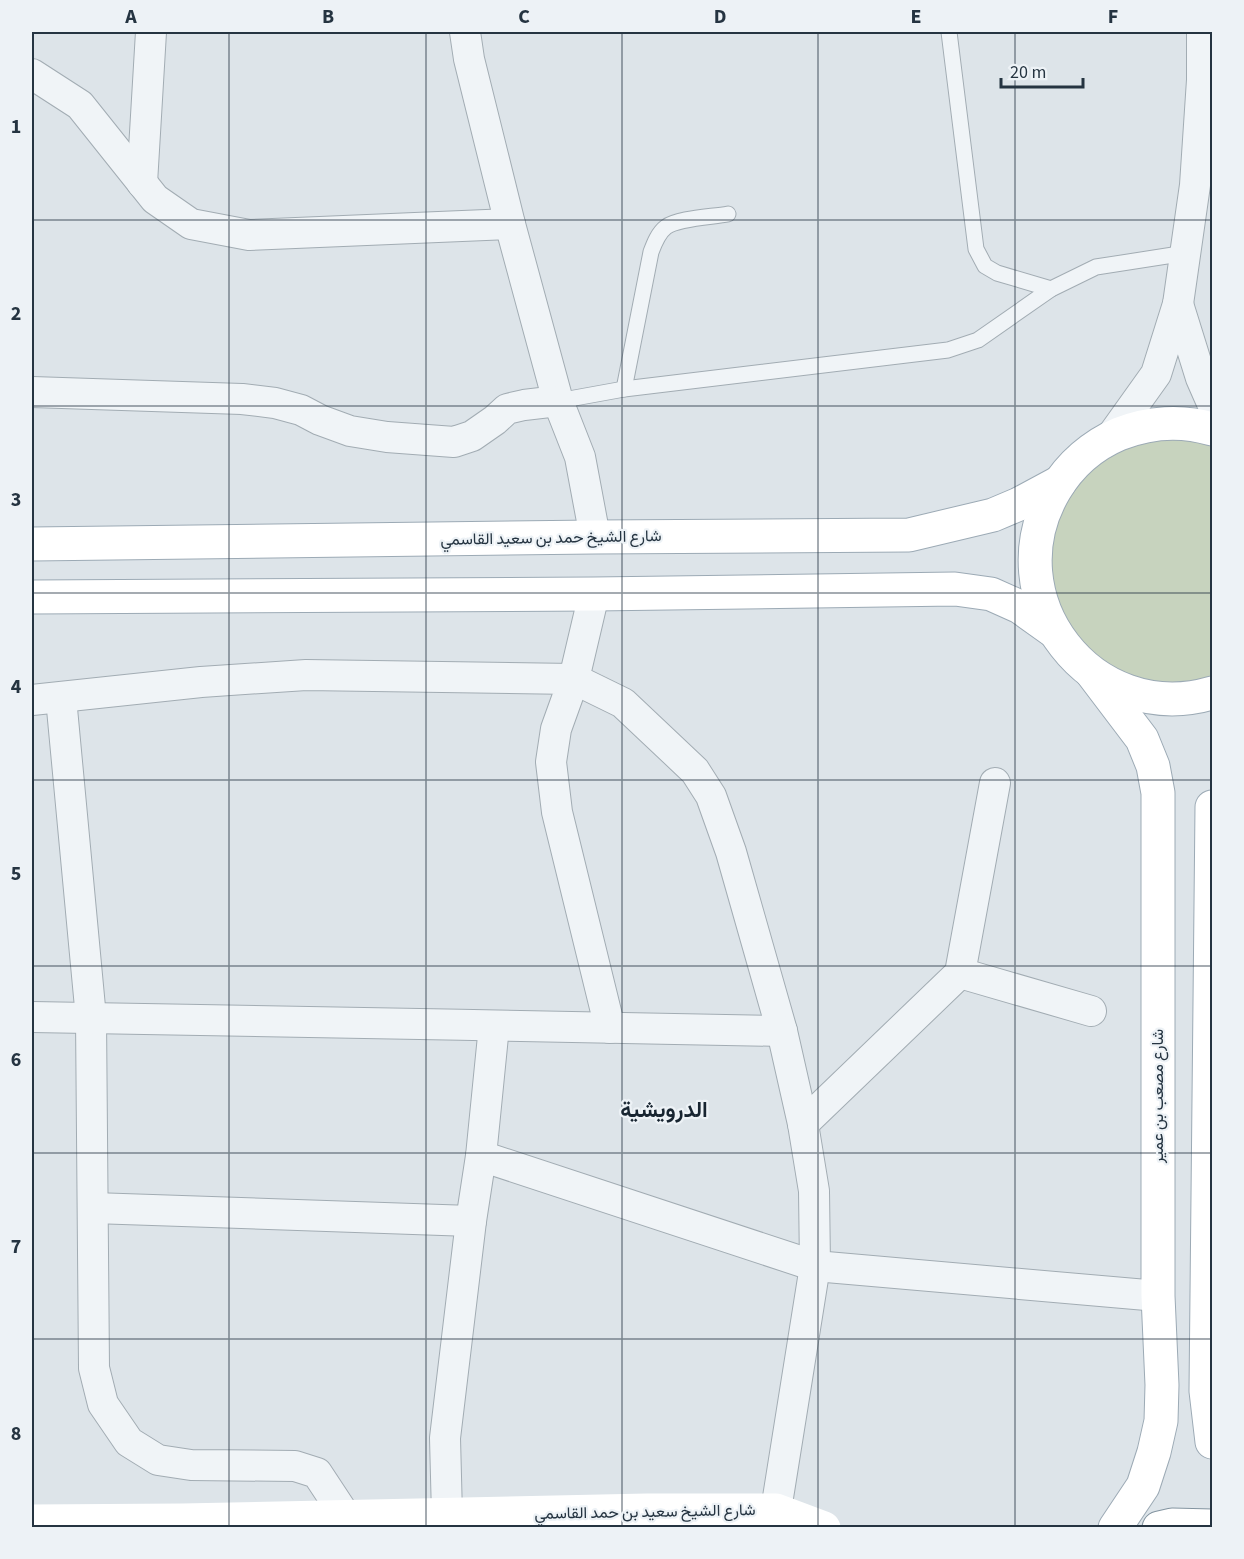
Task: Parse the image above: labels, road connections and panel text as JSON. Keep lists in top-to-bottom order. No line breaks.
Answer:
{"streets":{"main road":["شارع الشيخ حمد بن سعيد القاسمي","شارع مصعب بن عمير","شارع الشيخ سعيد بن حمد القاسمي"]},"districts":["الدرويشية"],"scale_bar":"20 m","grid":{"columns":["A","B","C","D","E","F"],"rows":["1","2","3","4","5","6","7","8"]}}
